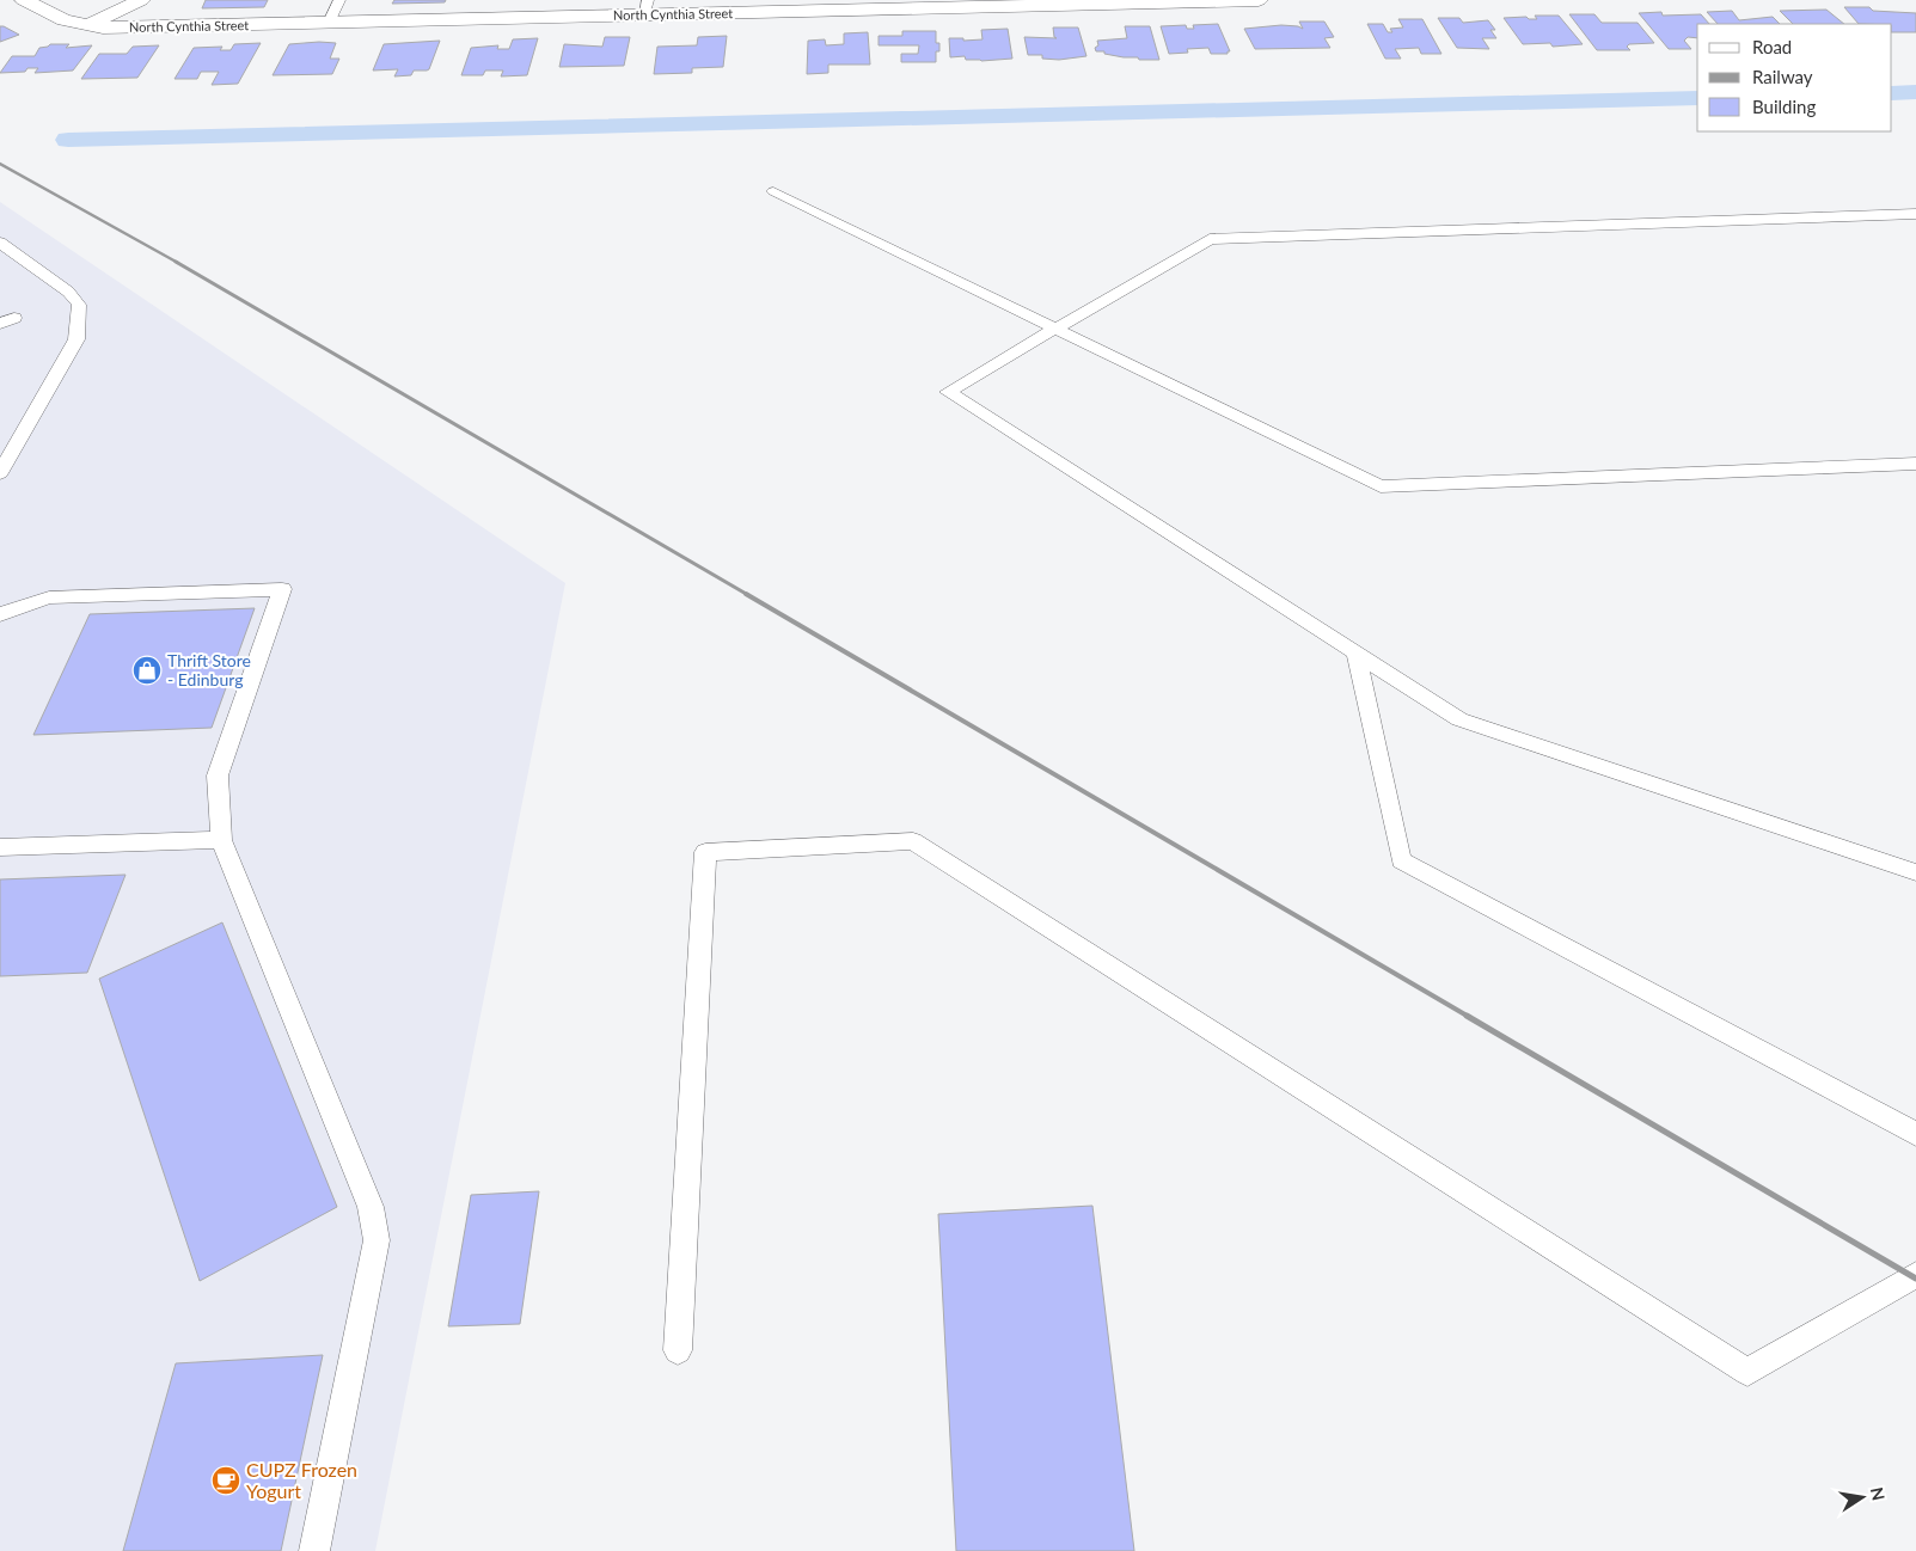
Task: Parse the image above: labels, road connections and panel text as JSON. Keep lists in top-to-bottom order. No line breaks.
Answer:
{"streets":{"street":["North Cynthia Street"]},"places":{"shop":["Thrift Store - Edinburg"],"cafe":["CUPZ Frozen Yogurt"]},"legend":["Road","Railway","Building"],"north":"right"}
